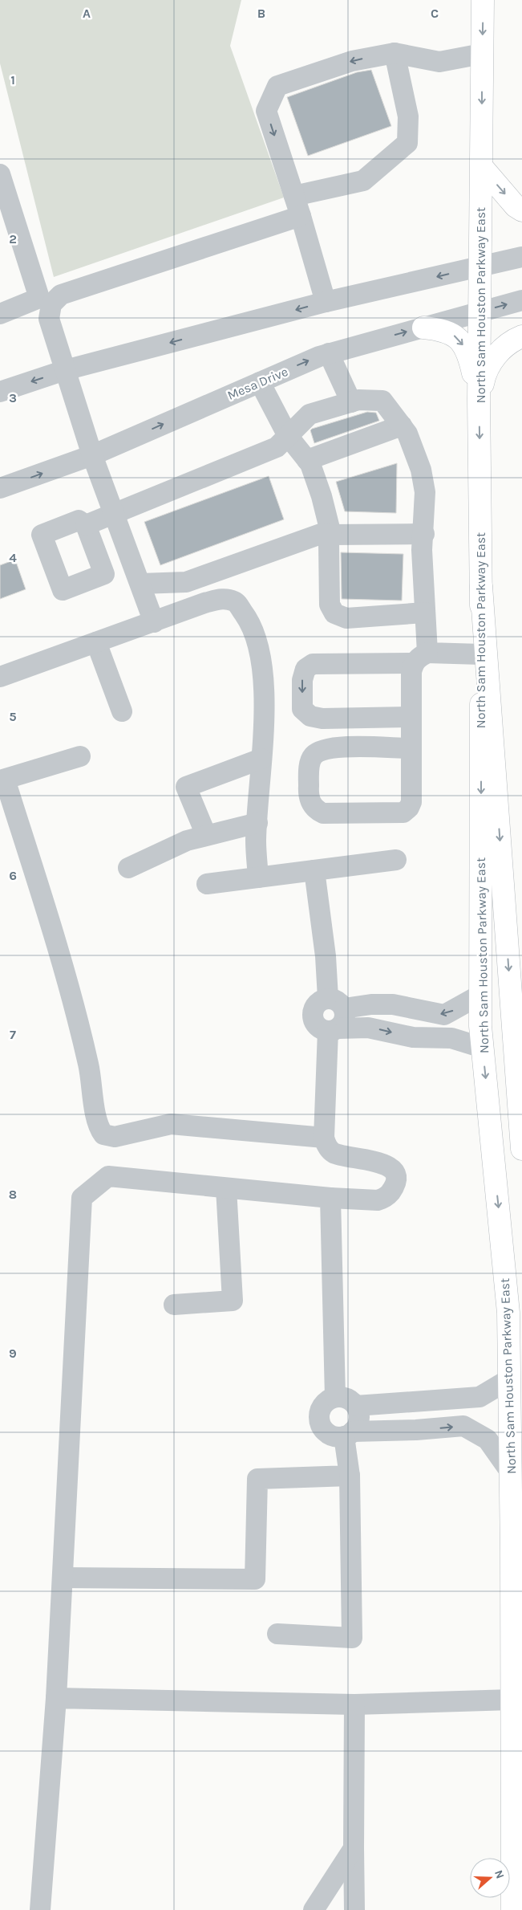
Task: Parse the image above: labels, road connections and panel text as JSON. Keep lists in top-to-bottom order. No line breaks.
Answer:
{"streets":{"main road":["North Sam Houston Parkway East"],"street":["Mesa Drive"]},"crossings":[["North Sam Houston Parkway East","Mesa Drive"]],"north":"right","grid":{"columns":["A","B","C"],"rows":["1","2","3","4","5","6","7","8","9"]}}
